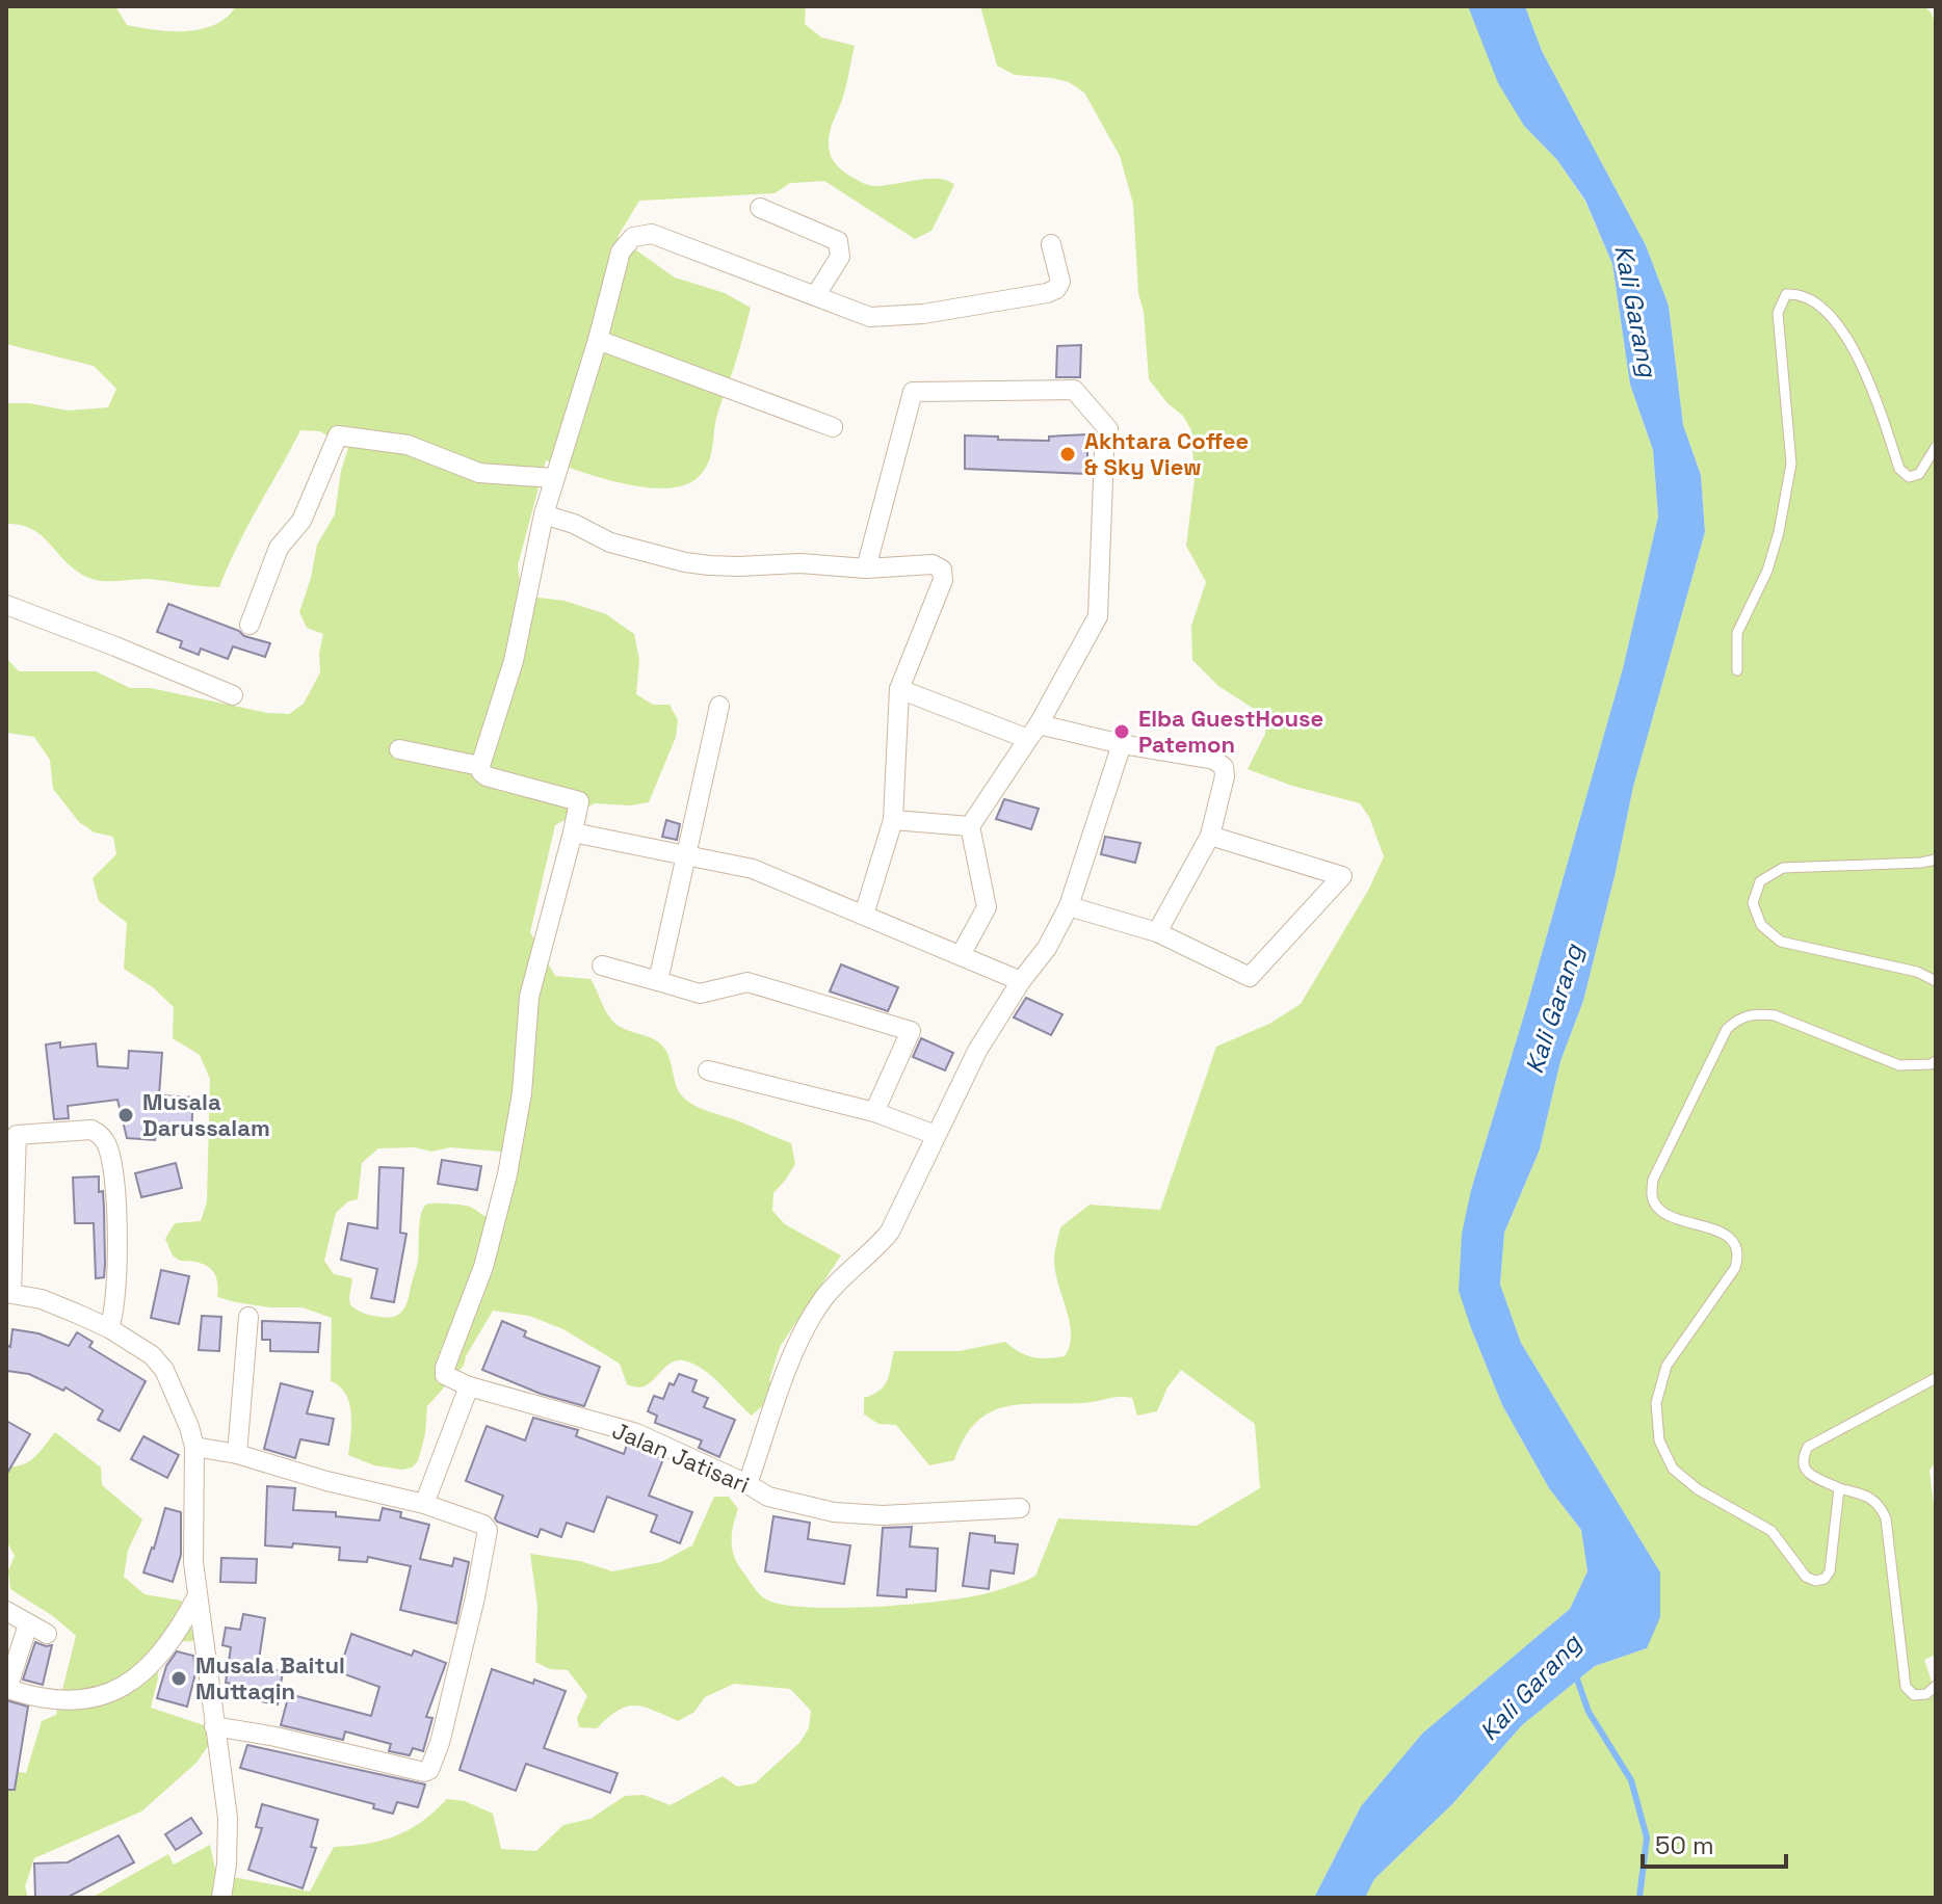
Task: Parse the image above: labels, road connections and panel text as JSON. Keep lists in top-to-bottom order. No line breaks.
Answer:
{"streets":{"street":["Jalan Jatisari"]},"water":["Kali Garang"],"places":["Akhtara Coffee & Sky View","Elba GuestHouse Patemon","Musala Darussalam","Musala Baitul Muttaqin"],"scale_bar":"50 m"}
